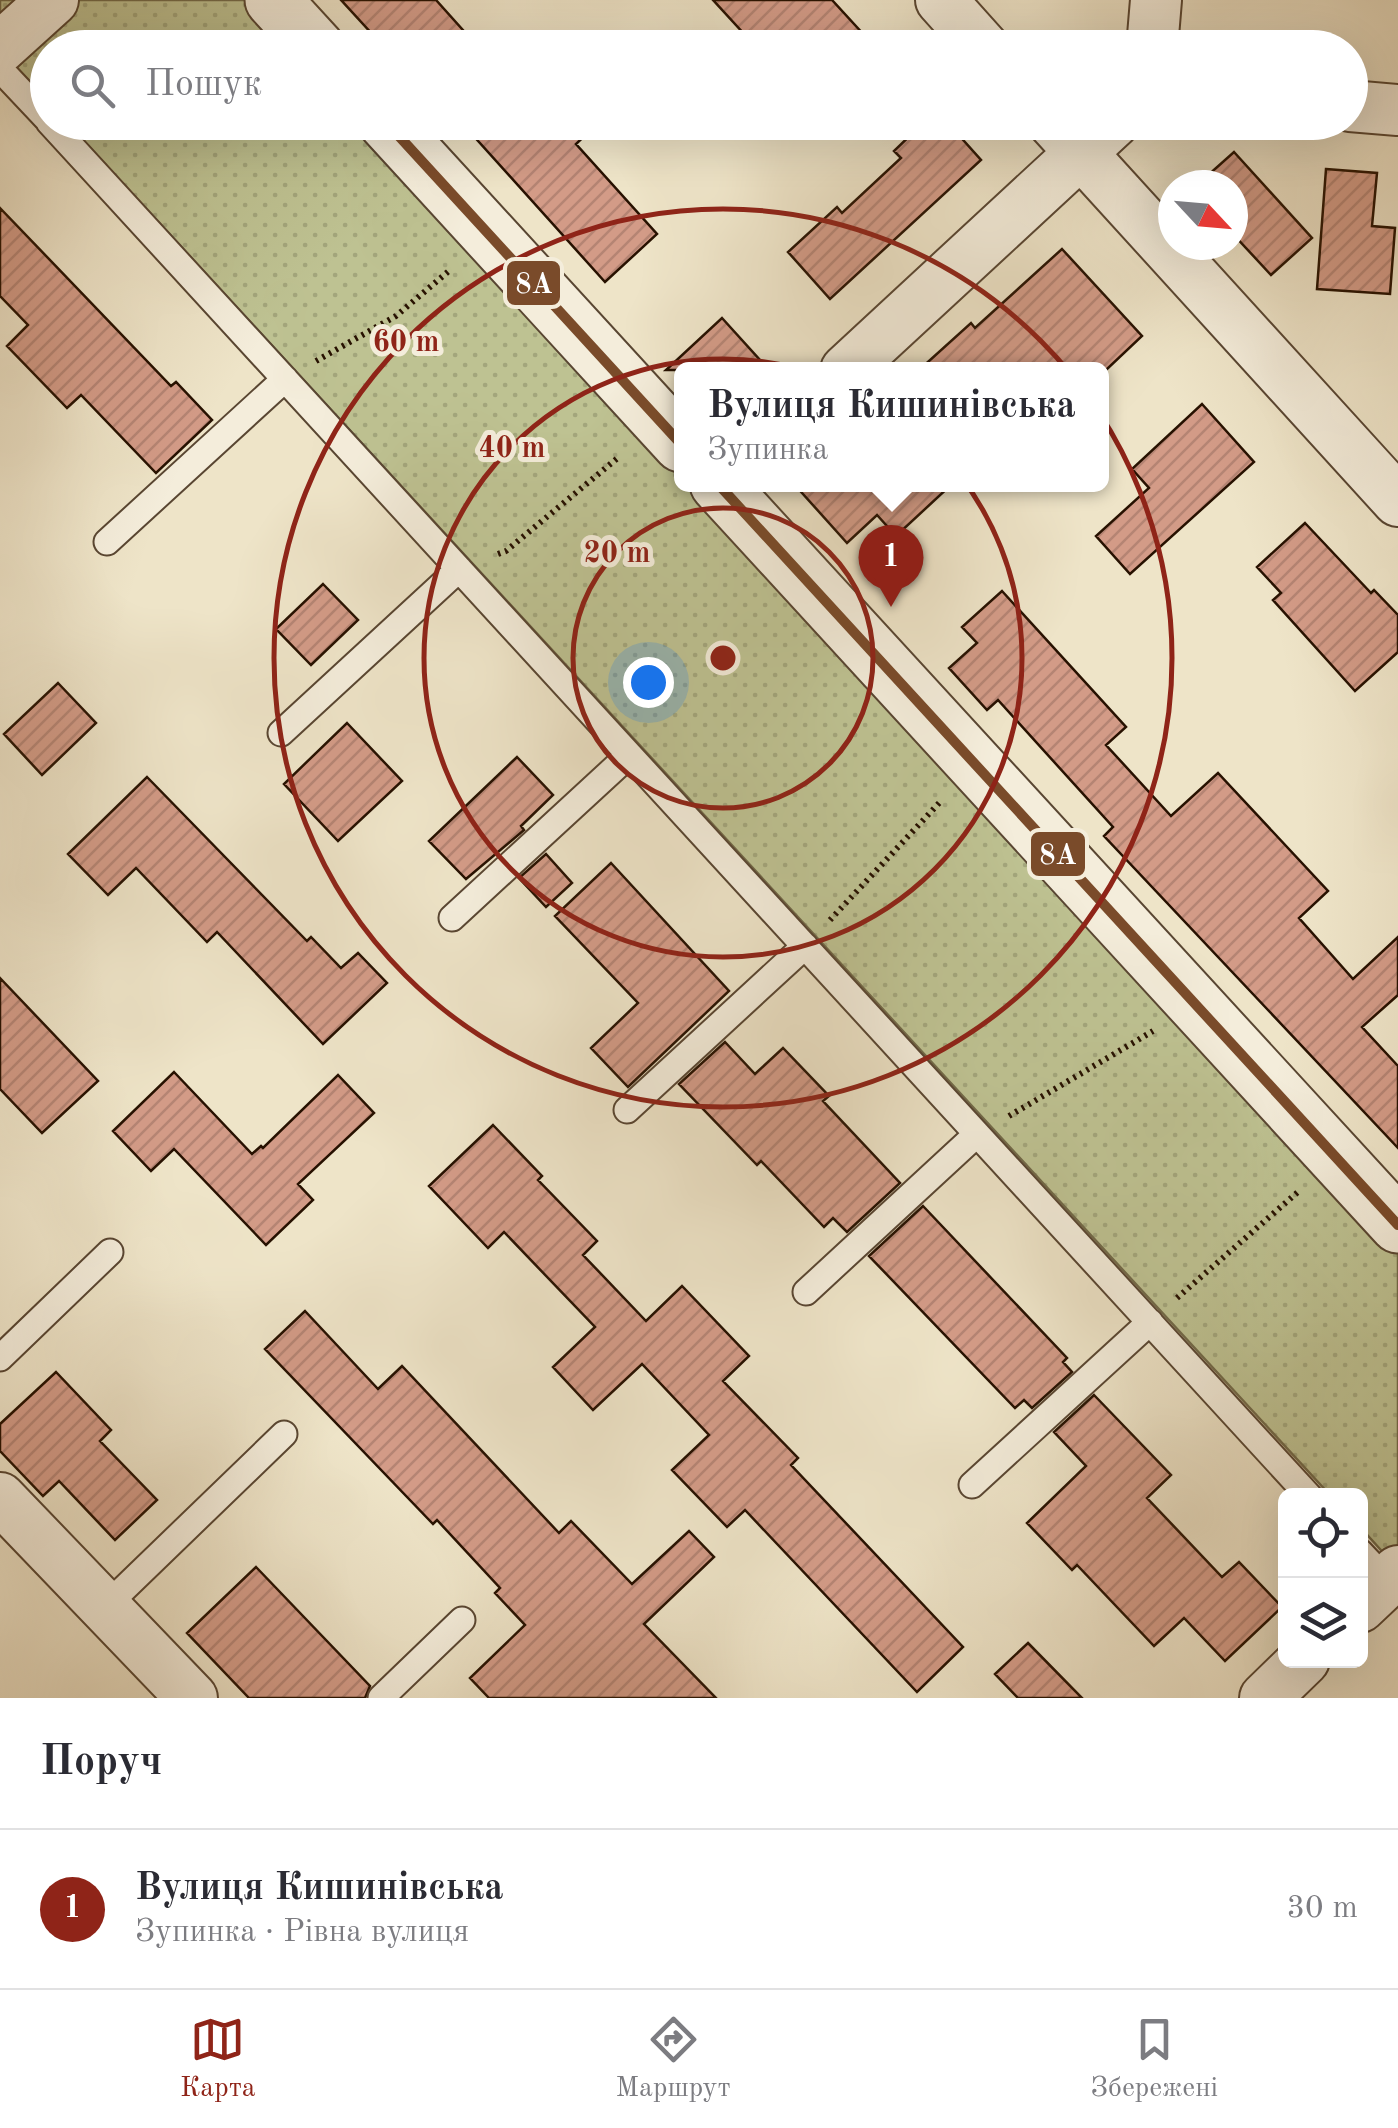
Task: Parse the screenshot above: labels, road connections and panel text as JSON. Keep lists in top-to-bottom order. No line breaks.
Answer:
{"lines":["transit line 8А"],"north":"bottom right","page":{"search":"Пошук","popup":["Вулиця Кишинівська","Зупинка"],"pins":"1","heading":"Поруч","list":[{"mark":"1","name":"Вулиця Кишинівська","note":"Зупинка · Рівна вулиця","value":"30 m"}],"nav":["Карта","Маршрут","Збережені"]},"rings":["60 m","40 m","20 m"]}
